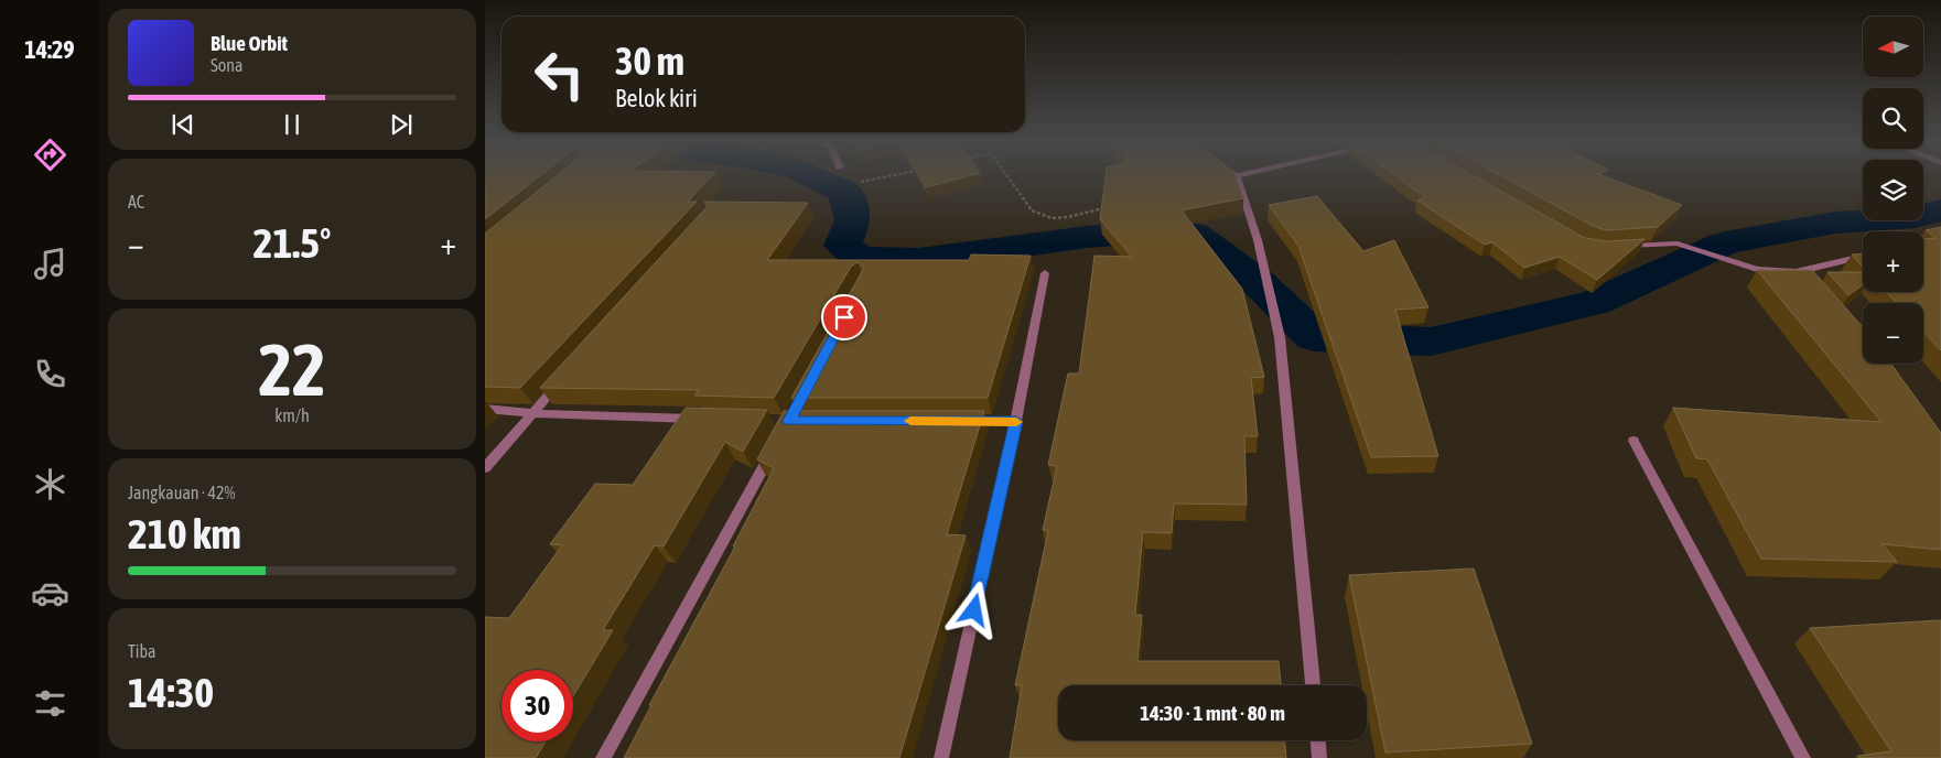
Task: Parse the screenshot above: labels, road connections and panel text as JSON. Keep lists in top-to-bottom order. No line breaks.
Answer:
{"north":"left","page":{"tabs":"14:29","map_buttons":["+","−"],"turn":["30 m","Belok kiri"],"song":["Blue Orbit","Sona"],"tile":["AC",["22","km/h"],["Jangkauan · 42%","210 km"],["Tiba","14:30"]],"heat":["−","21.5°","+"],"limit":"30","trip":"14:30 · 1 mnt · 80 m"}}
